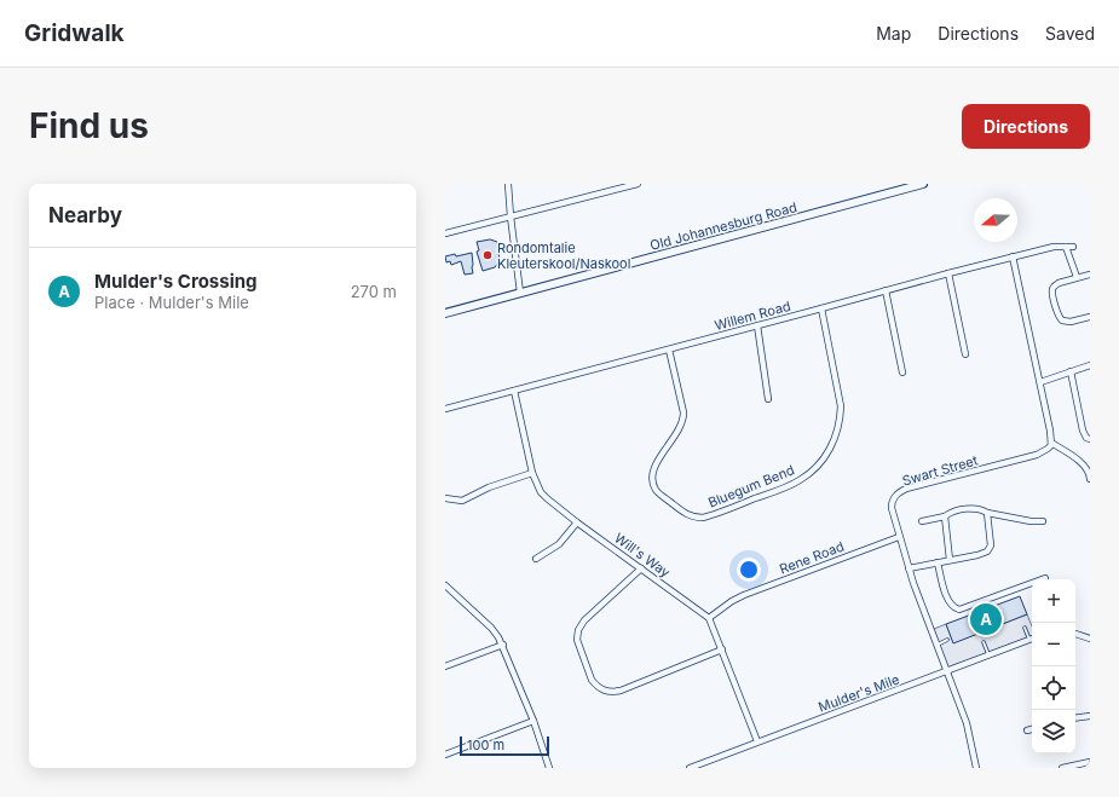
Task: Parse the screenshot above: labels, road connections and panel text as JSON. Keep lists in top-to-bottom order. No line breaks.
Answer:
{"streets":{"main road":["Old Johannesburg Road"],"street":["Willem Road","Swart Street","Bluegum Bend","Will's Way","Rene Road","Mulder's Mile"]},"crossings":[["Willem Road","Bluegum Bend"],["Willem Road","Will's Way"],["Swart Street","Rene Road"],["Swart Street","Mulder's Mile"],["Will's Way","Rene Road"]],"places":["Rondomtalie Kleuterskool/Naskool"],"scale_bar":"100 m","north":"left","page":{"header":"Gridwalk","nav":["Map","Directions","Saved"],"buttons":"Directions","title":"Find us","heading":"Nearby","list":[{"mark":"A","name":"Mulder's Crossing","note":"Place · Mulder's Mile","value":"270 m"}],"map_buttons":["+","−"],"pins":"A","scale":"100 m"}}
